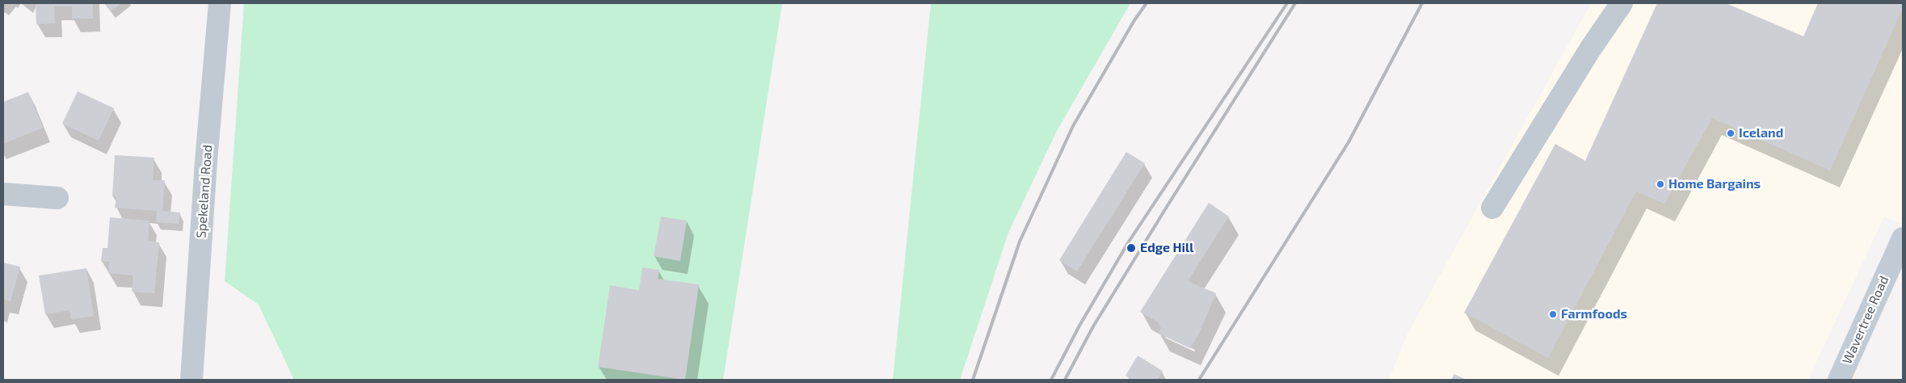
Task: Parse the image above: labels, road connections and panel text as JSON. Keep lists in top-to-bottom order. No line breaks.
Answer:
{"streets":{"main road":["Wavertree Road"],"street":["Spekeland Road"]},"places":["Iceland","Home Bargains","Edge Hill","Farmfoods"]}
